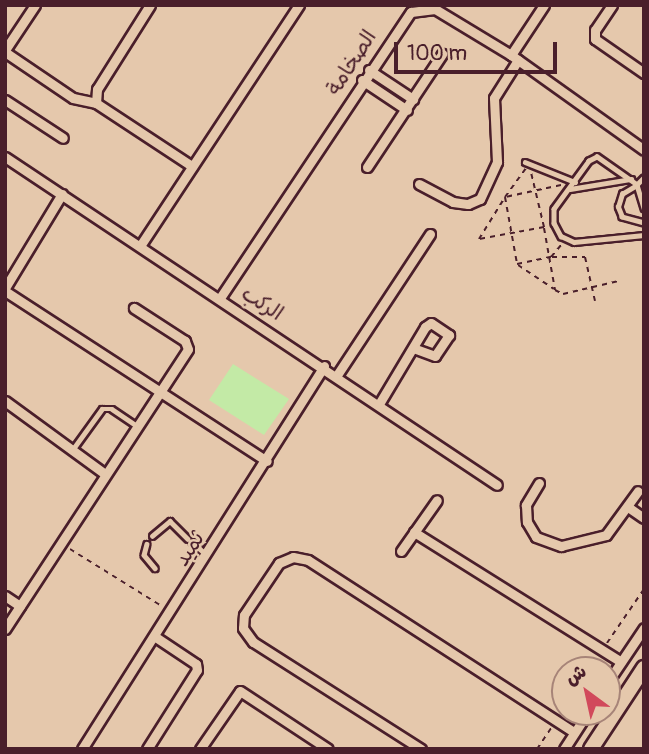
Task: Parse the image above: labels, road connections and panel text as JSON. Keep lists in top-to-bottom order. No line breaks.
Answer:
{"streets":{"street":["الصخامة","الركب","ثميد"]},"crossings":[["الصخامة","الركب"],["الركب","ثميد"]],"scale_bar":"100 m","north":"top left"}
